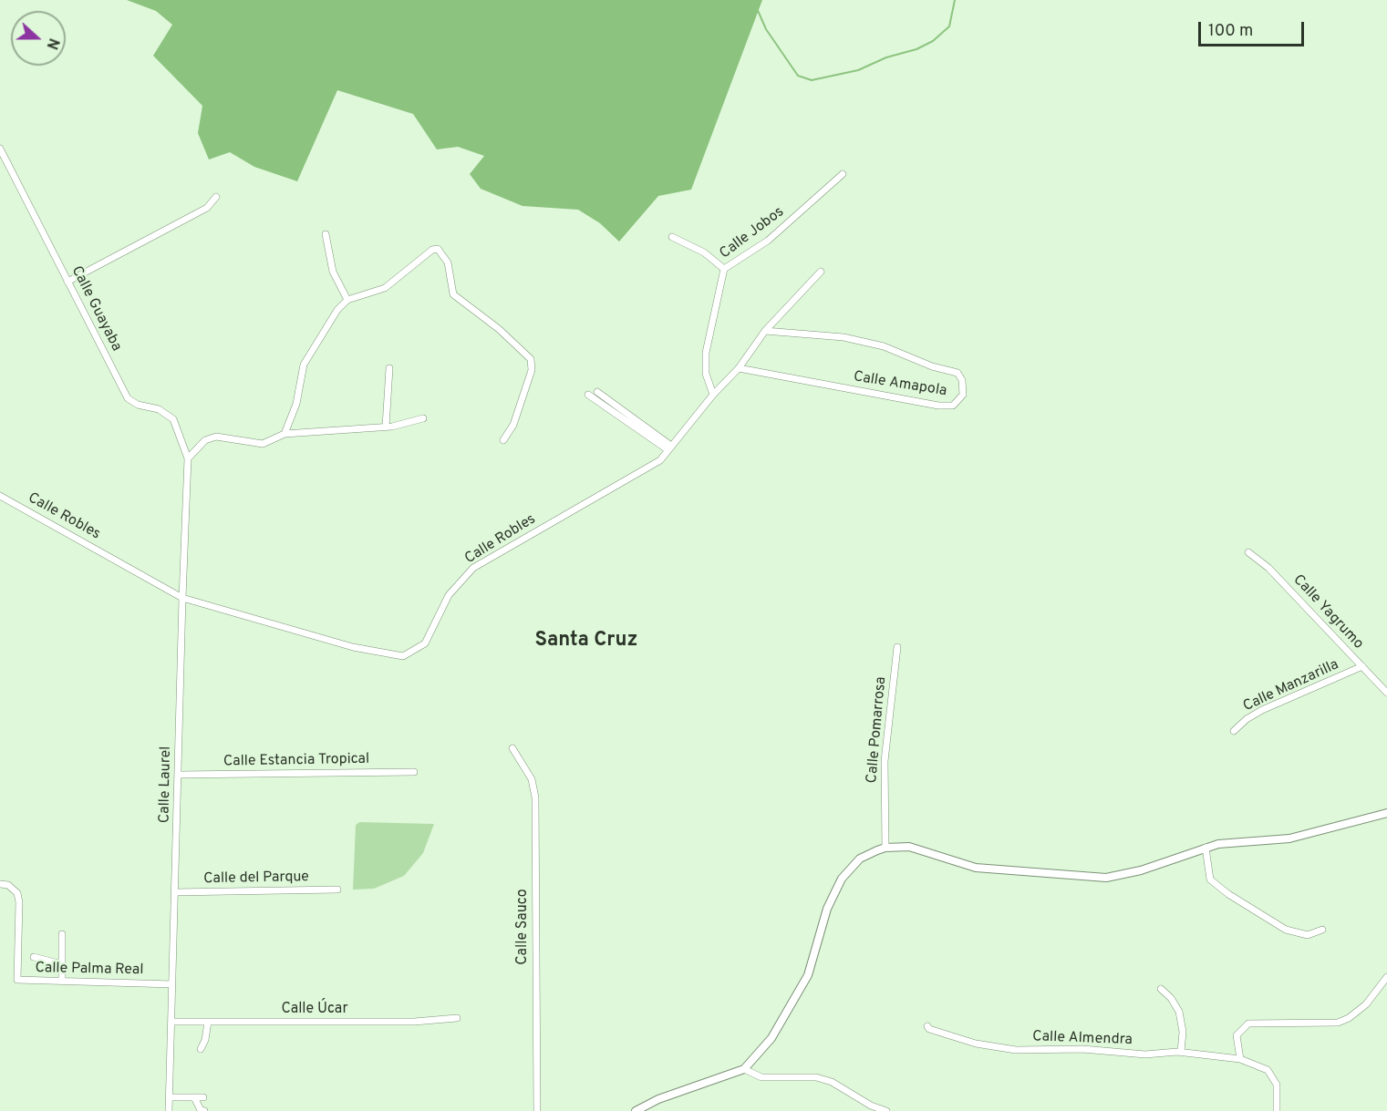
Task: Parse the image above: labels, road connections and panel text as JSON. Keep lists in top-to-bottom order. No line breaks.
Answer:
{"streets":{"street":["Calle Jobos","Calle Guayaba","Calle Amapola","Calle Robles","Calle Yagrumo","Calle Manzarilla","Calle Pomarrosa","Calle Estancia Tropical","Calle Laurel","Calle del Parque","Calle Sauco","Calle Palma Real","Calle Úcar","Calle Almendra"]},"crossings":[["Calle Jobos","Calle Robles"],["Calle Guayaba","Calle Laurel"],["Calle Amapola","Calle Robles"],["Calle Robles","Calle Laurel"],["Calle Yagrumo","Calle Manzarilla"],["Calle Estancia Tropical","Calle Laurel"],["Calle Laurel","Calle del Parque"],["Calle Laurel","Calle Palma Real"],["Calle Laurel","Calle Úcar"]],"districts":["Santa Cruz"],"scale_bar":"100 m","north":"right"}
